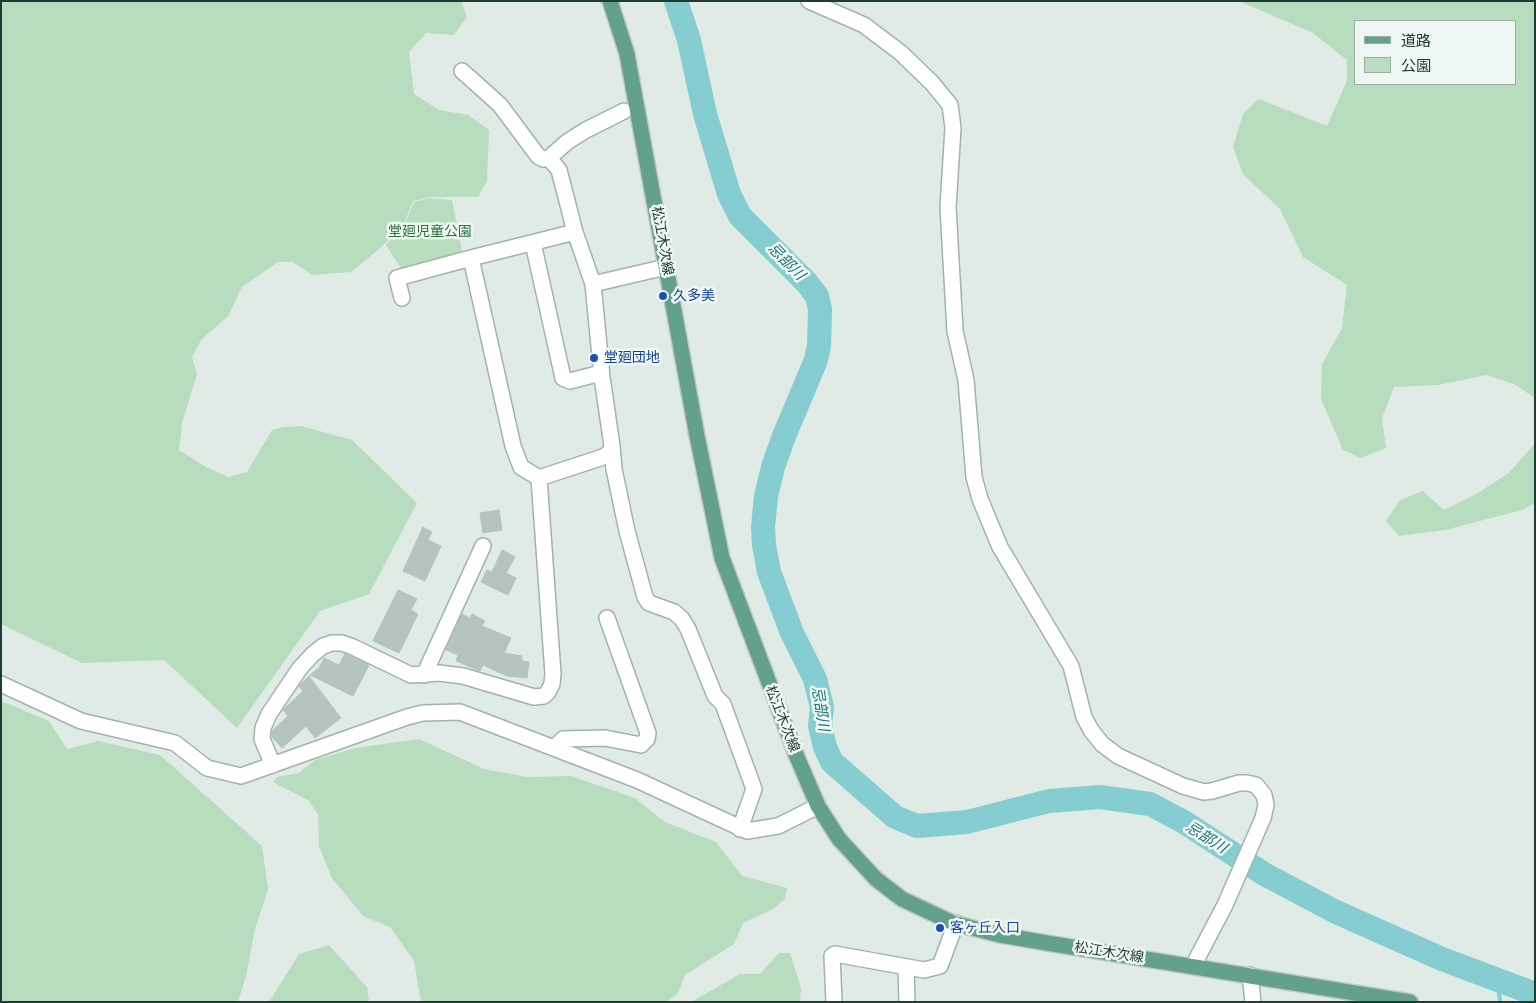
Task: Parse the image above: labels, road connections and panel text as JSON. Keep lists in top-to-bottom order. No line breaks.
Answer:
{"streets":{"main road":["松江木次線"]},"water":["忌部川"],"parks":["堂廻児童公園"],"places":["久多美","堂廻団地","客ヶ丘入口"],"legend":["道路","公園"]}
